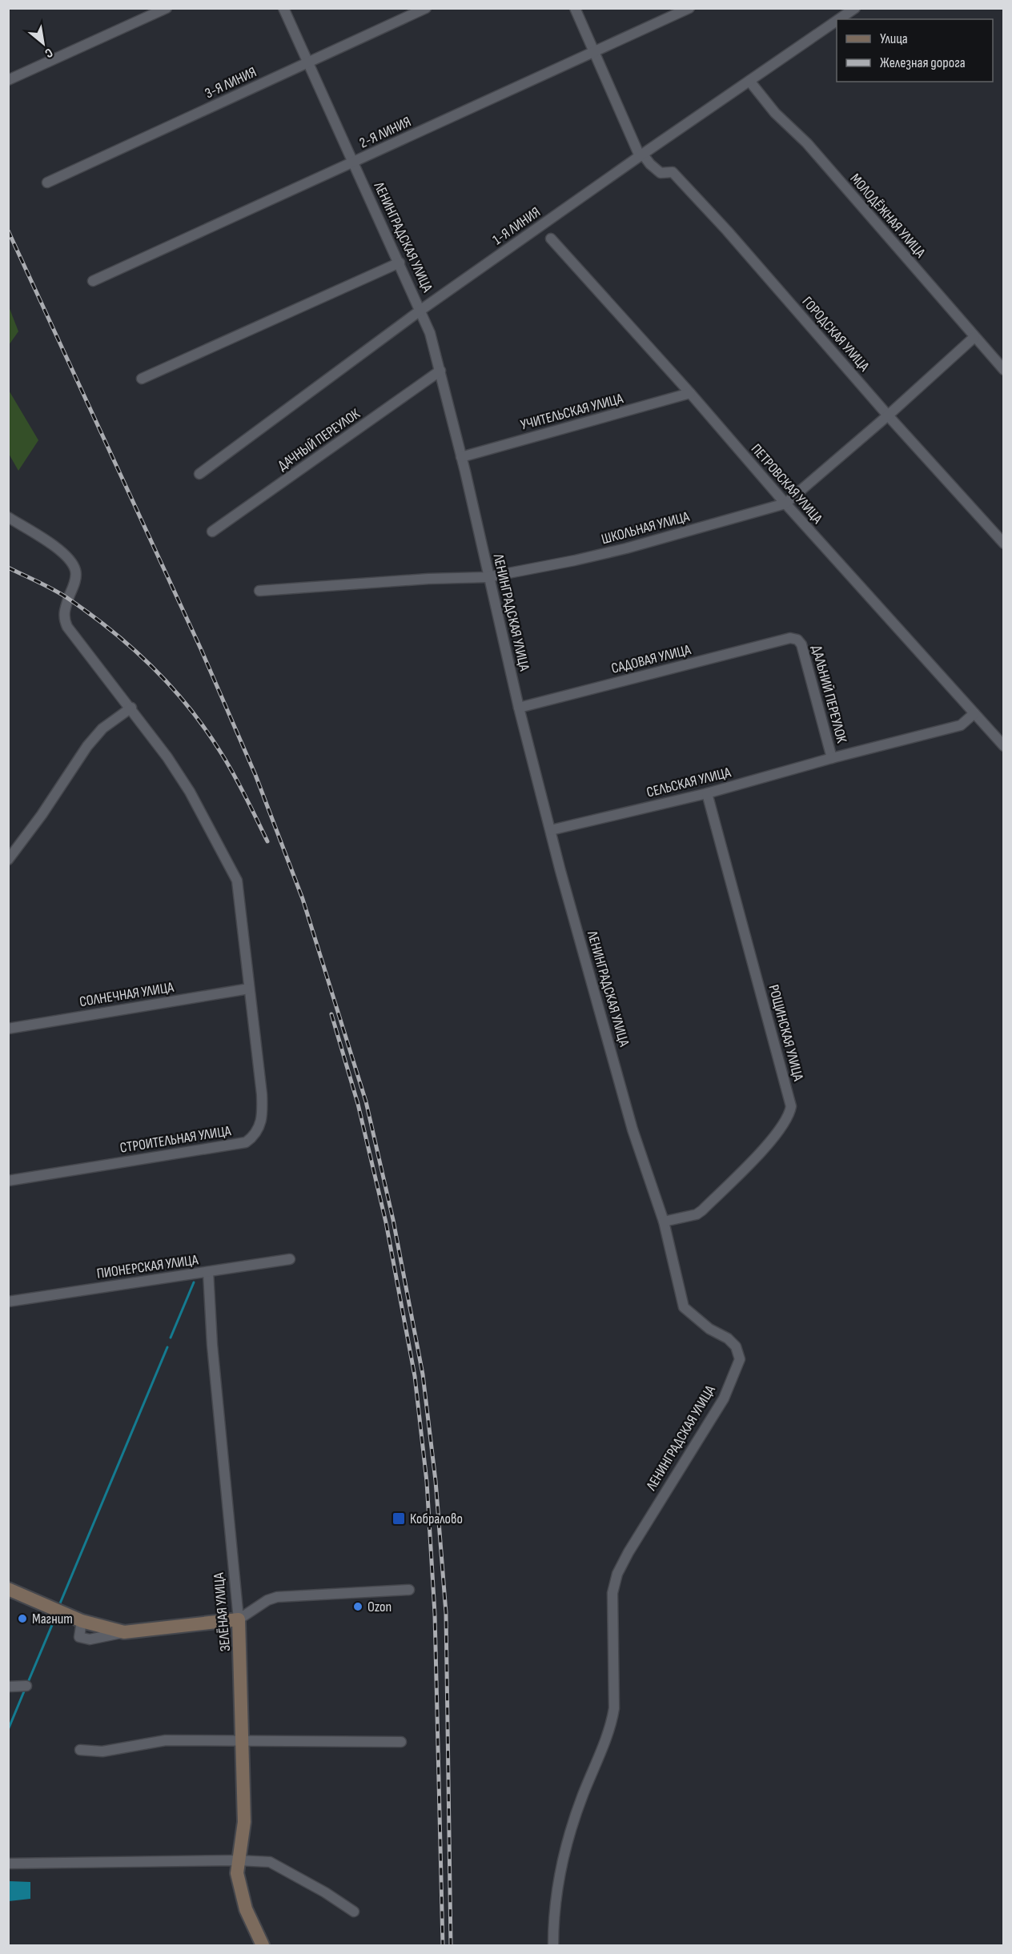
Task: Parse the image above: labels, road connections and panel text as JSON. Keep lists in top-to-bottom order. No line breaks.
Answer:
{"streets":{"street":["3-Я ЛИНИЯ","2-Я ЛИНИЯ","МОЛОДЁЖНАЯ УЛИЦА","1-Я ЛИНИЯ","ЛЕНИНГРАДСКАЯ УЛИЦА","ГОРОДСКАЯ УЛИЦА","УЧИТЕЛЬСКАЯ УЛИЦА","ДАЧНЫЙ ПЕРЕУЛОК","ПЕТРОВСКАЯ УЛИЦА","ШКОЛЬНАЯ УЛИЦА","САДОВАЯ УЛИЦА","ДАЛЬНИЙ ПЕРЕУЛОК","СЕЛЬСКАЯ УЛИЦА","СОЛНЕЧНАЯ УЛИЦА","РОЩИНСКАЯ УЛИЦА","СТРОИТЕЛЬНАЯ УЛИЦА","ПИОНЕРСКАЯ УЛИЦА","ЗЕЛЁНАЯ УЛИЦА"]},"crossings":[["3-Я ЛИНИЯ","ЛЕНИНГРАДСКАЯ УЛИЦА"],["2-Я ЛИНИЯ","ЛЕНИНГРАДСКАЯ УЛИЦА"],["МОЛОДЁЖНАЯ УЛИЦА","1-Я ЛИНИЯ"],["МОЛОДЁЖНАЯ УЛИЦА","ШКОЛЬНАЯ УЛИЦА"],["1-Я ЛИНИЯ","ЛЕНИНГРАДСКАЯ УЛИЦА"],["1-Я ЛИНИЯ","ГОРОДСКАЯ УЛИЦА"],["ЛЕНИНГРАДСКАЯ УЛИЦА","УЧИТЕЛЬСКАЯ УЛИЦА"],["ЛЕНИНГРАДСКАЯ УЛИЦА","ДАЧНЫЙ ПЕРЕУЛОК"],["ЛЕНИНГРАДСКАЯ УЛИЦА","ШКОЛЬНАЯ УЛИЦА"],["ЛЕНИНГРАДСКАЯ УЛИЦА","САДОВАЯ УЛИЦА"],["ЛЕНИНГРАДСКАЯ УЛИЦА","СЕЛЬСКАЯ УЛИЦА"],["ЛЕНИНГРАДСКАЯ УЛИЦА","РОЩИНСКАЯ УЛИЦА"],["ГОРОДСКАЯ УЛИЦА","ШКОЛЬНАЯ УЛИЦА"],["УЧИТЕЛЬСКАЯ УЛИЦА","ПЕТРОВСКАЯ УЛИЦА"],["ПЕТРОВСКАЯ УЛИЦА","ШКОЛЬНАЯ УЛИЦА"],["ПЕТРОВСКАЯ УЛИЦА","СЕЛЬСКАЯ УЛИЦА"],["САДОВАЯ УЛИЦА","ДАЛЬНИЙ ПЕРЕУЛОК"],["ДАЛЬНИЙ ПЕРЕУЛОК","СЕЛЬСКАЯ УЛИЦА"],["СЕЛЬСКАЯ УЛИЦА","РОЩИНСКАЯ УЛИЦА"],["СОЛНЕЧНАЯ УЛИЦА","СТРОИТЕЛЬНАЯ УЛИЦА"],["ПИОНЕРСКАЯ УЛИЦА","ЗЕЛЁНАЯ УЛИЦА"]],"places":{"transit":["Кобралово"],"other":["Ozon","Магнит"]},"legend":["Улица","Железная дорога"],"north":"bottom right"}
